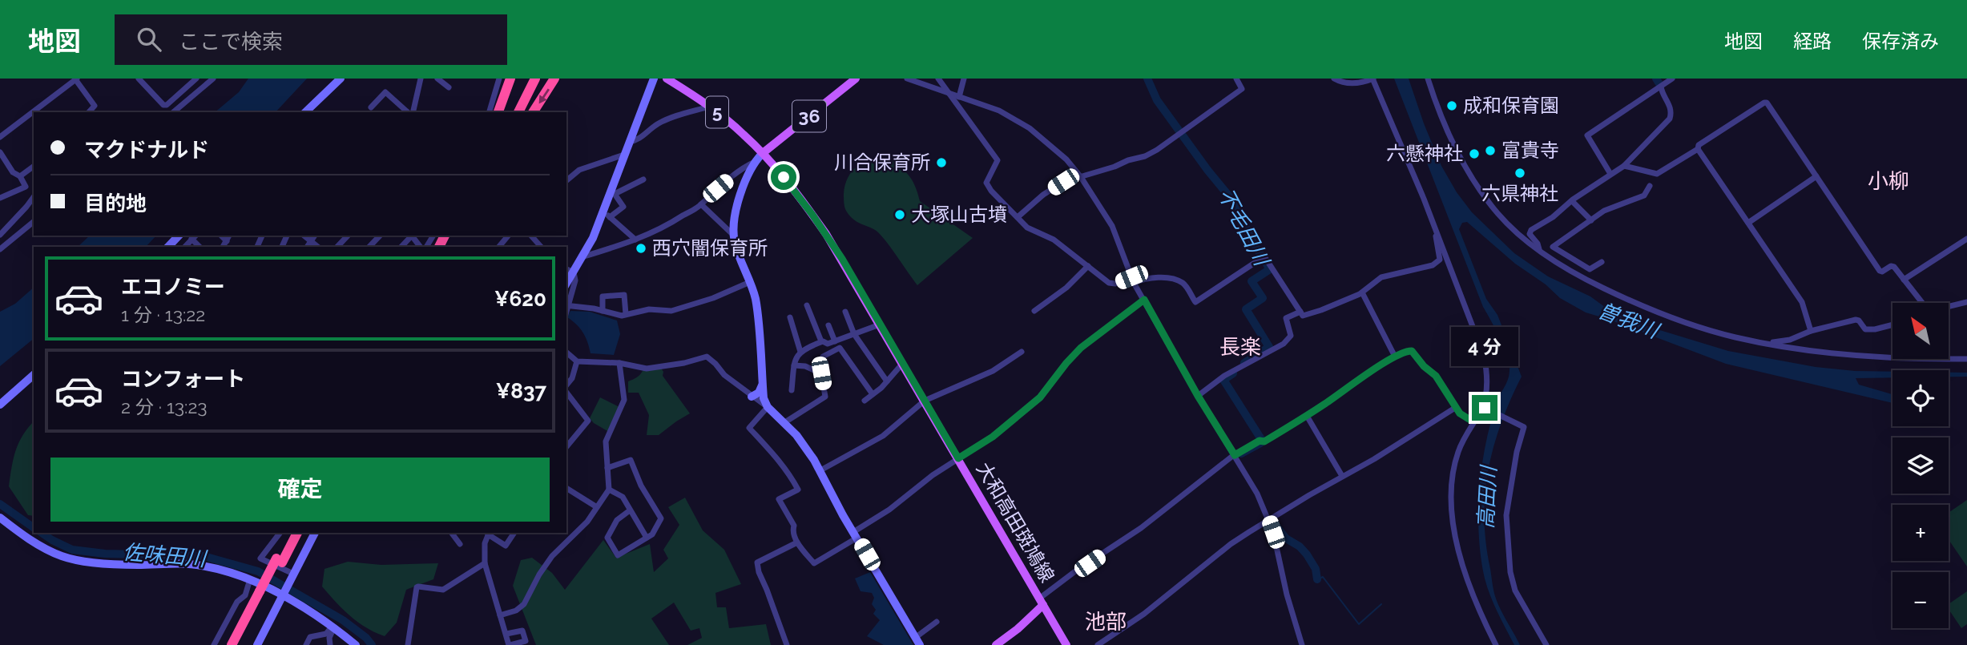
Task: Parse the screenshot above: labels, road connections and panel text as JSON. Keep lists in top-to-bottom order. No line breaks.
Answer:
{"streets":{"main road":["5","36","大和高田斑鳩線"]},"crossings":[["36","大和高田斑鳩線"]],"districts":["小柳","長楽","池部"],"water":["不毛田川","曽我川","高田川","佐味田川"],"places":["成和保育園","富貴寺","六懸神社","川合保育所","六県神社","大塚山古墳","西穴闇保育所"],"north":"top left","page":{"header":"地図","search":"ここで検索","nav":["地図","経路","保存済み"],"banner":["マクドナルド","目的地"],"list":[{"name":"エコノミー","note":"1 分 · 13:22","value":"¥620"},{"name":"コンフォート","note":"2 分 · 13:23","value":"¥837"}],"map_buttons":["+","−"],"bubble":"4 分","buttons":"確定"}}
